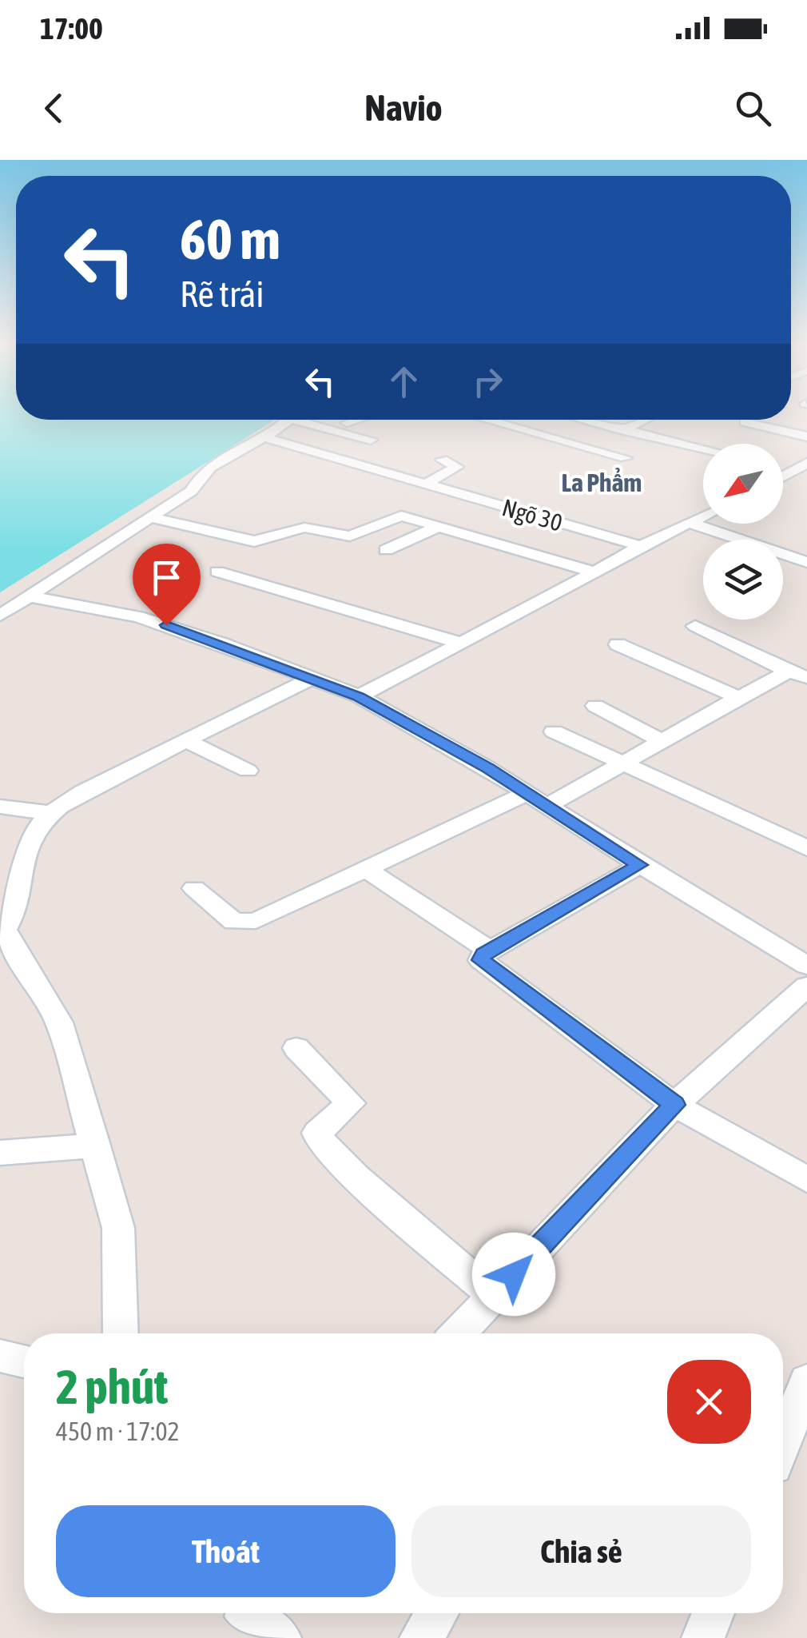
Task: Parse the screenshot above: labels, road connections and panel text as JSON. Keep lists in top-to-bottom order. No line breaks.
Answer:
{"streets":{"street":["Ngõ 30"]},"districts":["La Phẩm"],"north":"bottom left","page":{"status":"17:00","header":"Navio","turn":["60 m","Rẽ trái"],"heading":["2 phút","450 m · 17:02"],"buttons":["Thoát","Chia sẻ"]}}
